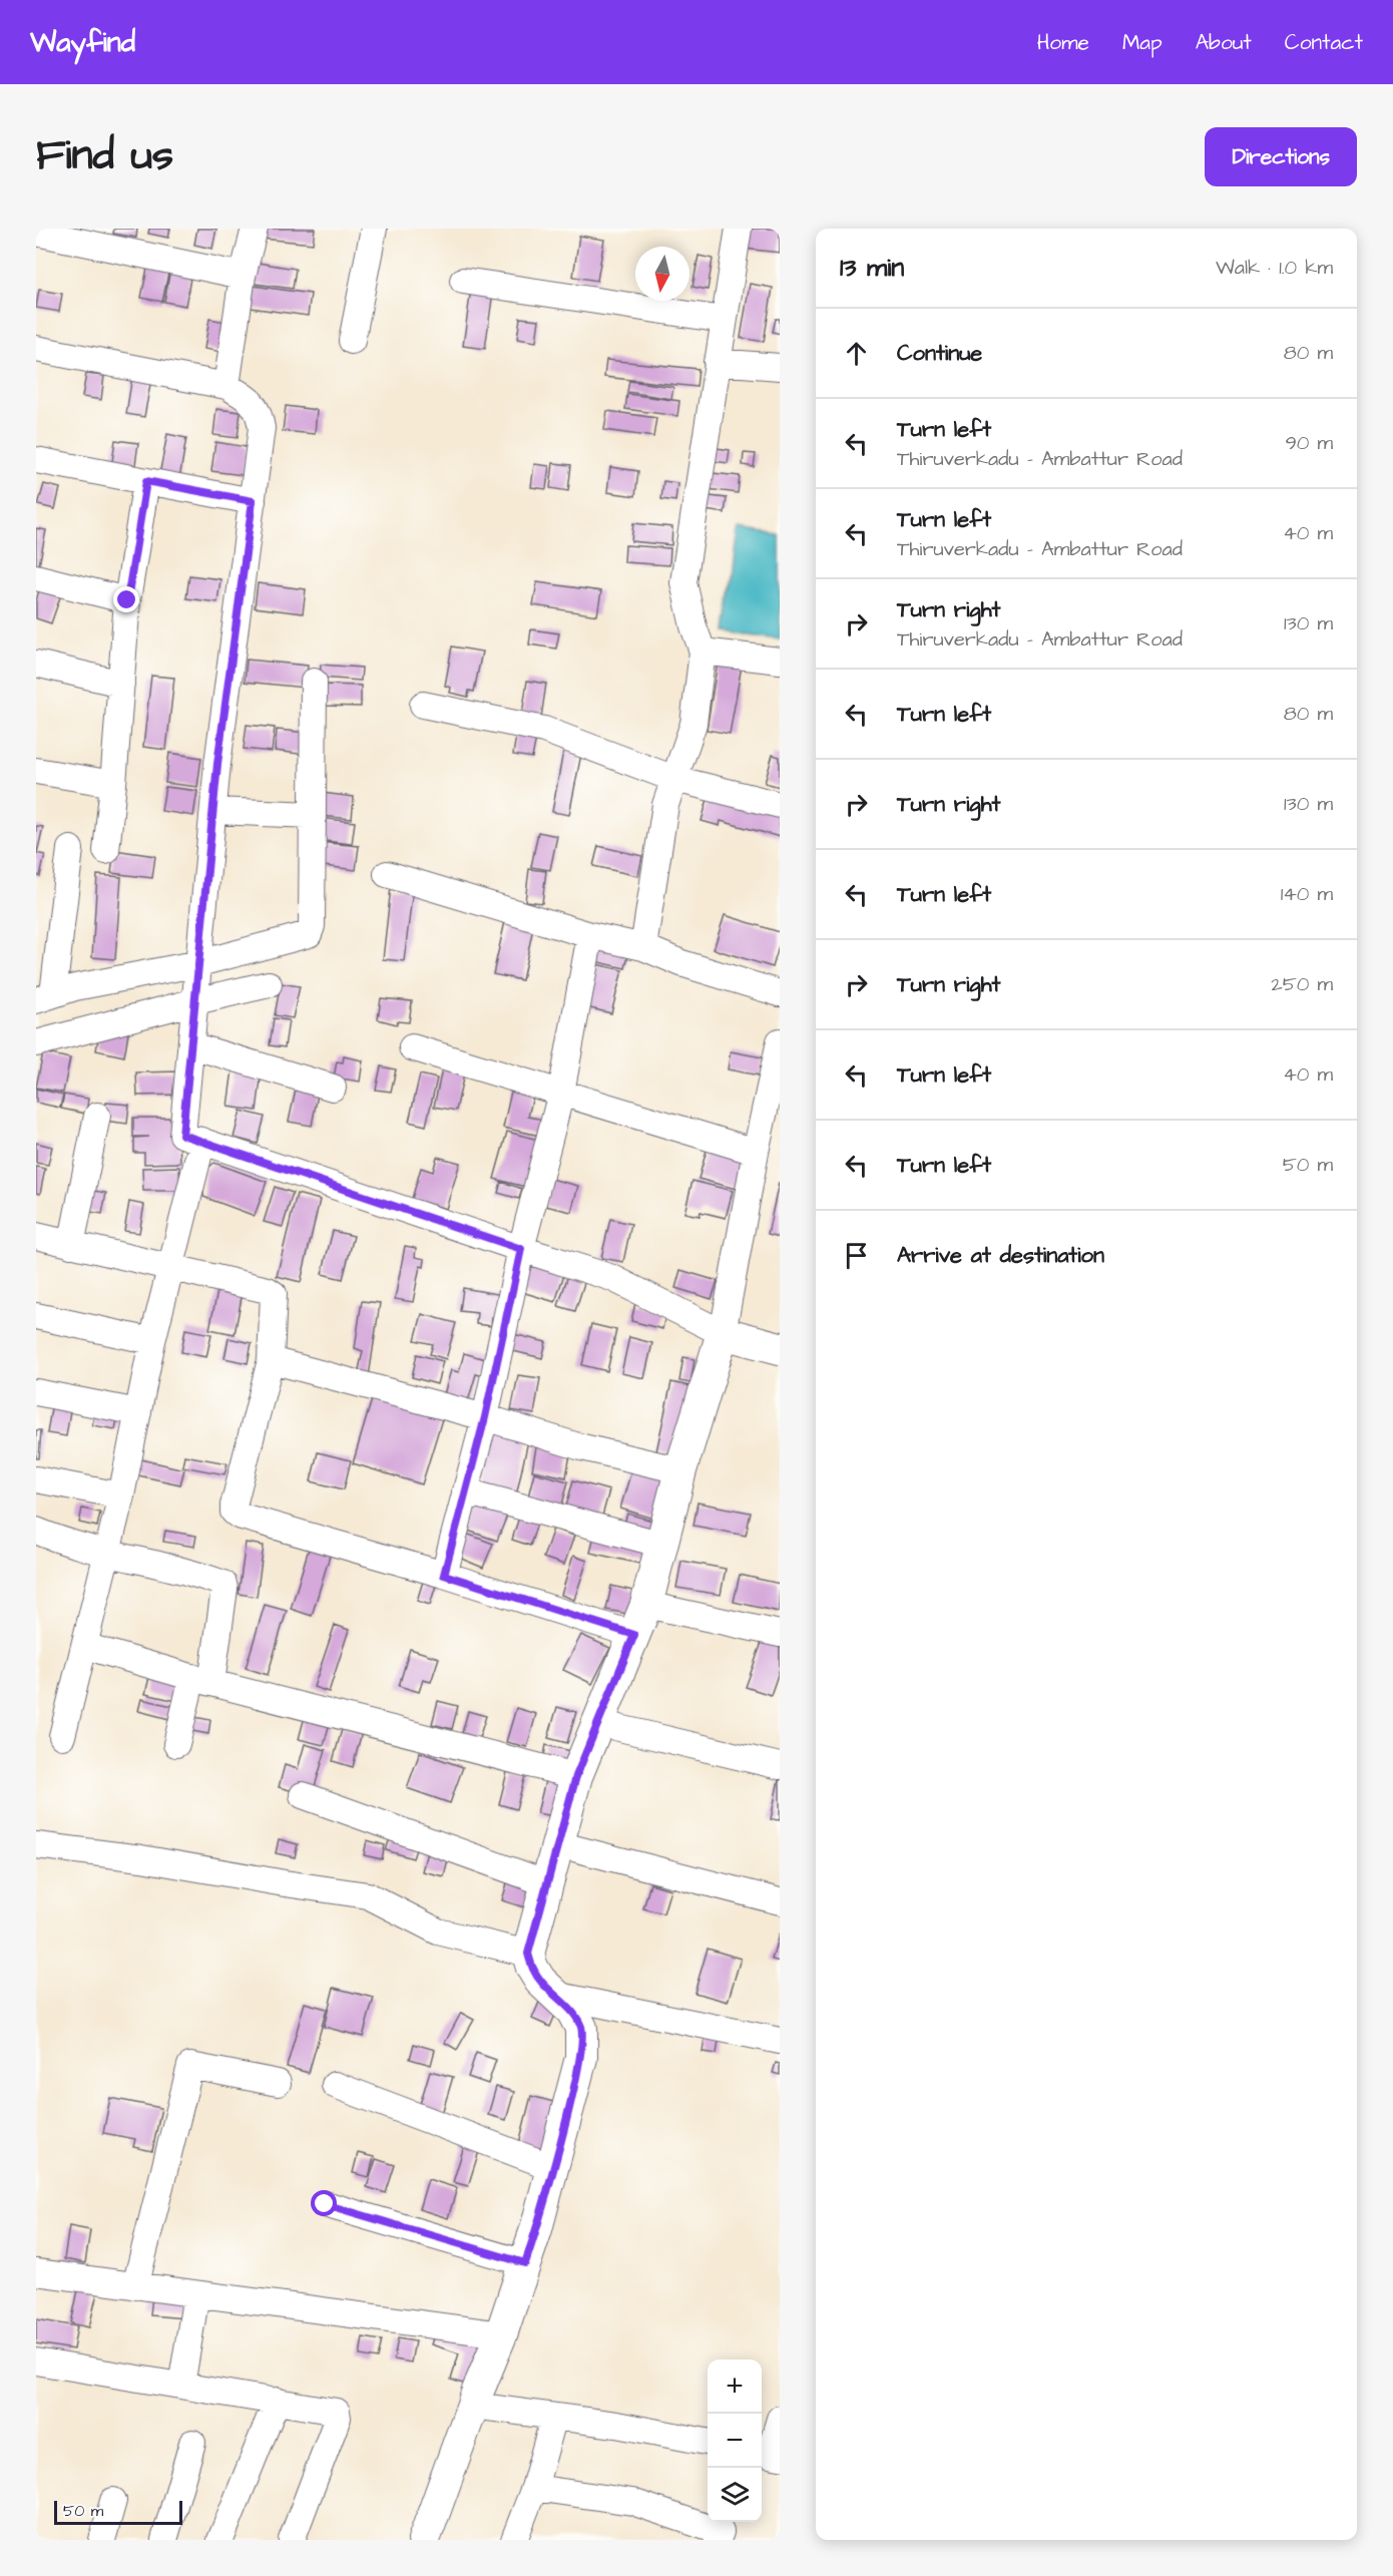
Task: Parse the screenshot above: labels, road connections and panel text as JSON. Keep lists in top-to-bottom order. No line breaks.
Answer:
{"scale_bar":"50 m","north":"bottom","page":{"header":"Wayfind","nav":["Home","Map","About","Contact"],"title":"Find us","buttons":"Directions","heading":["13 min","Walk · 1.0 km"],"list":[["Continue","80 m"],["Turn left","Thiruverkadu - Ambattur Road","90 m"],["Turn left","Thiruverkadu - Ambattur Road","40 m"],["Turn right","Thiruverkadu - Ambattur Road","130 m"],["Turn left","80 m"],["Turn right","130 m"],["Turn left","140 m"],["Turn right","250 m"],["Turn left","40 m"],["Turn left","50 m"],"Arrive at destination"],"map_buttons":["+","−"],"scale":"50 m"}}
